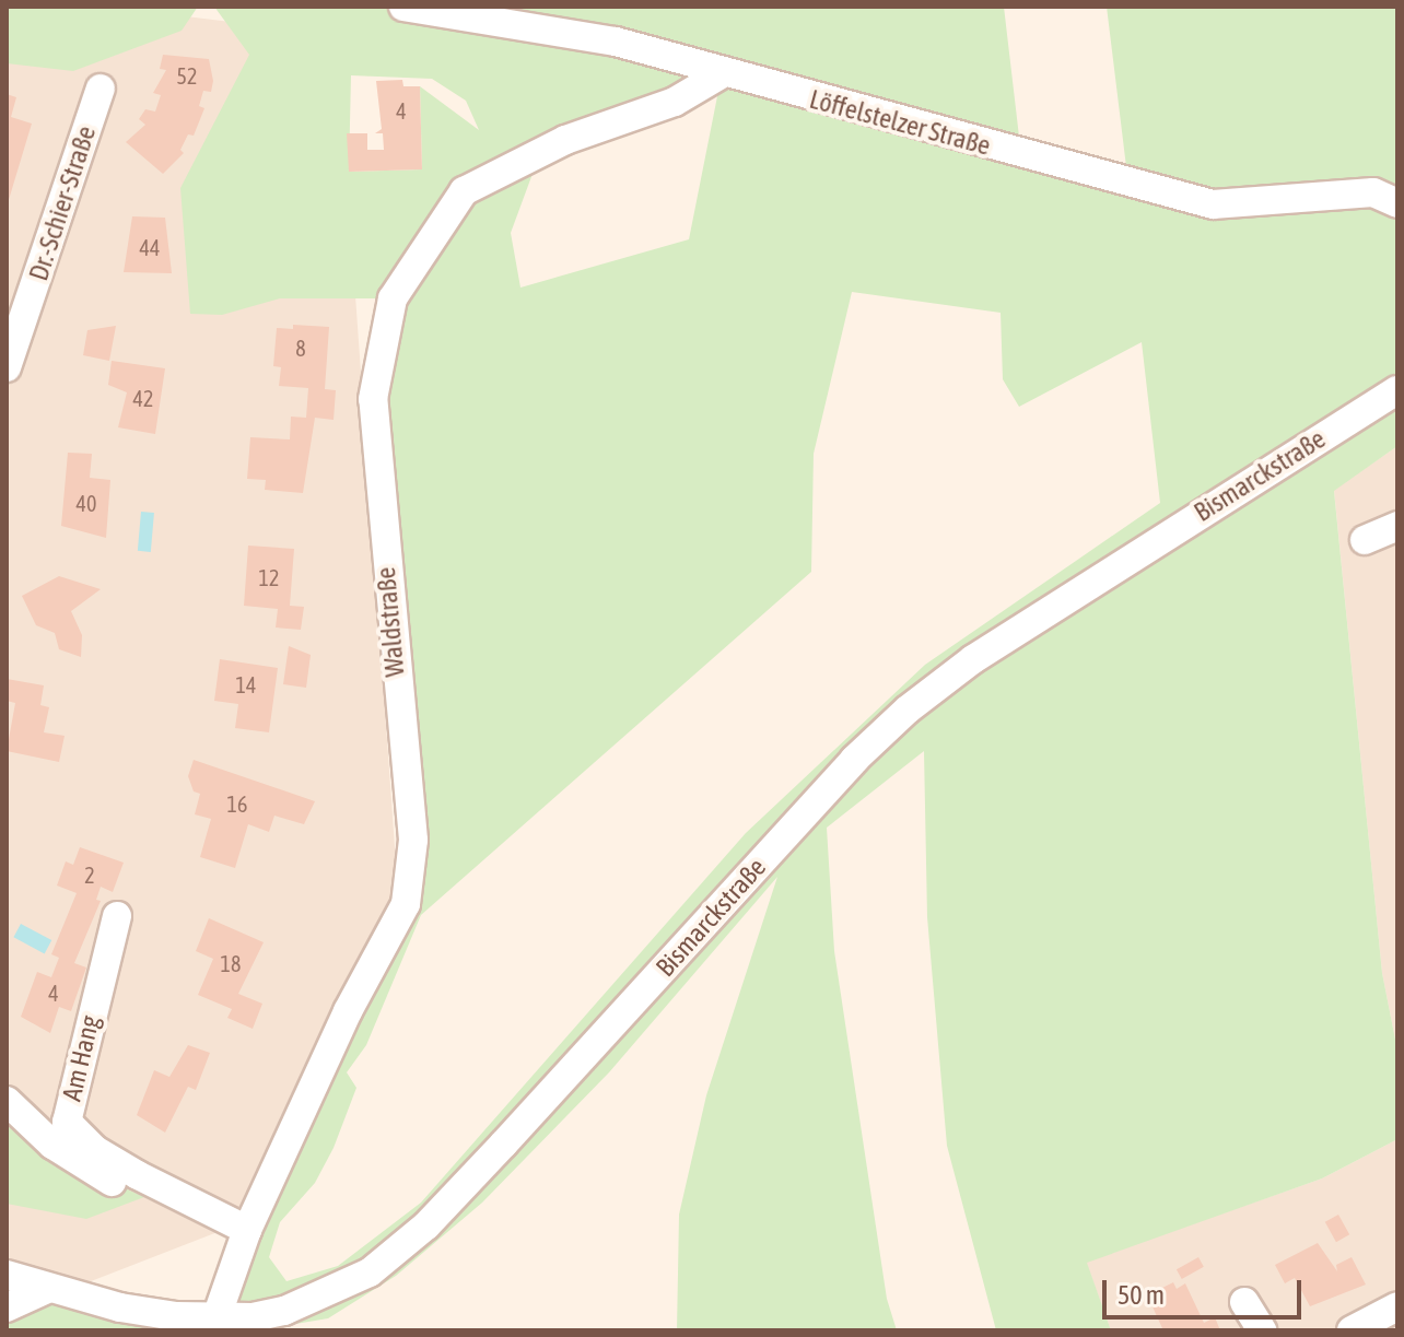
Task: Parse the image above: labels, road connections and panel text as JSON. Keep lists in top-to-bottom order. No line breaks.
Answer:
{"streets":{"street":["Löffelstelzer Straße","Dr.-Schier-Straße","Bismarckstraße","Waldstraße","Am Hang"]},"crossings":[["Löffelstelzer Straße","Waldstraße"],["Bismarckstraße","Waldstraße"],["Waldstraße","Am Hang"]],"house_numbers":["52","4","44","8","42","40","12","14","16","2","18","4"],"scale_bar":"50 m"}
